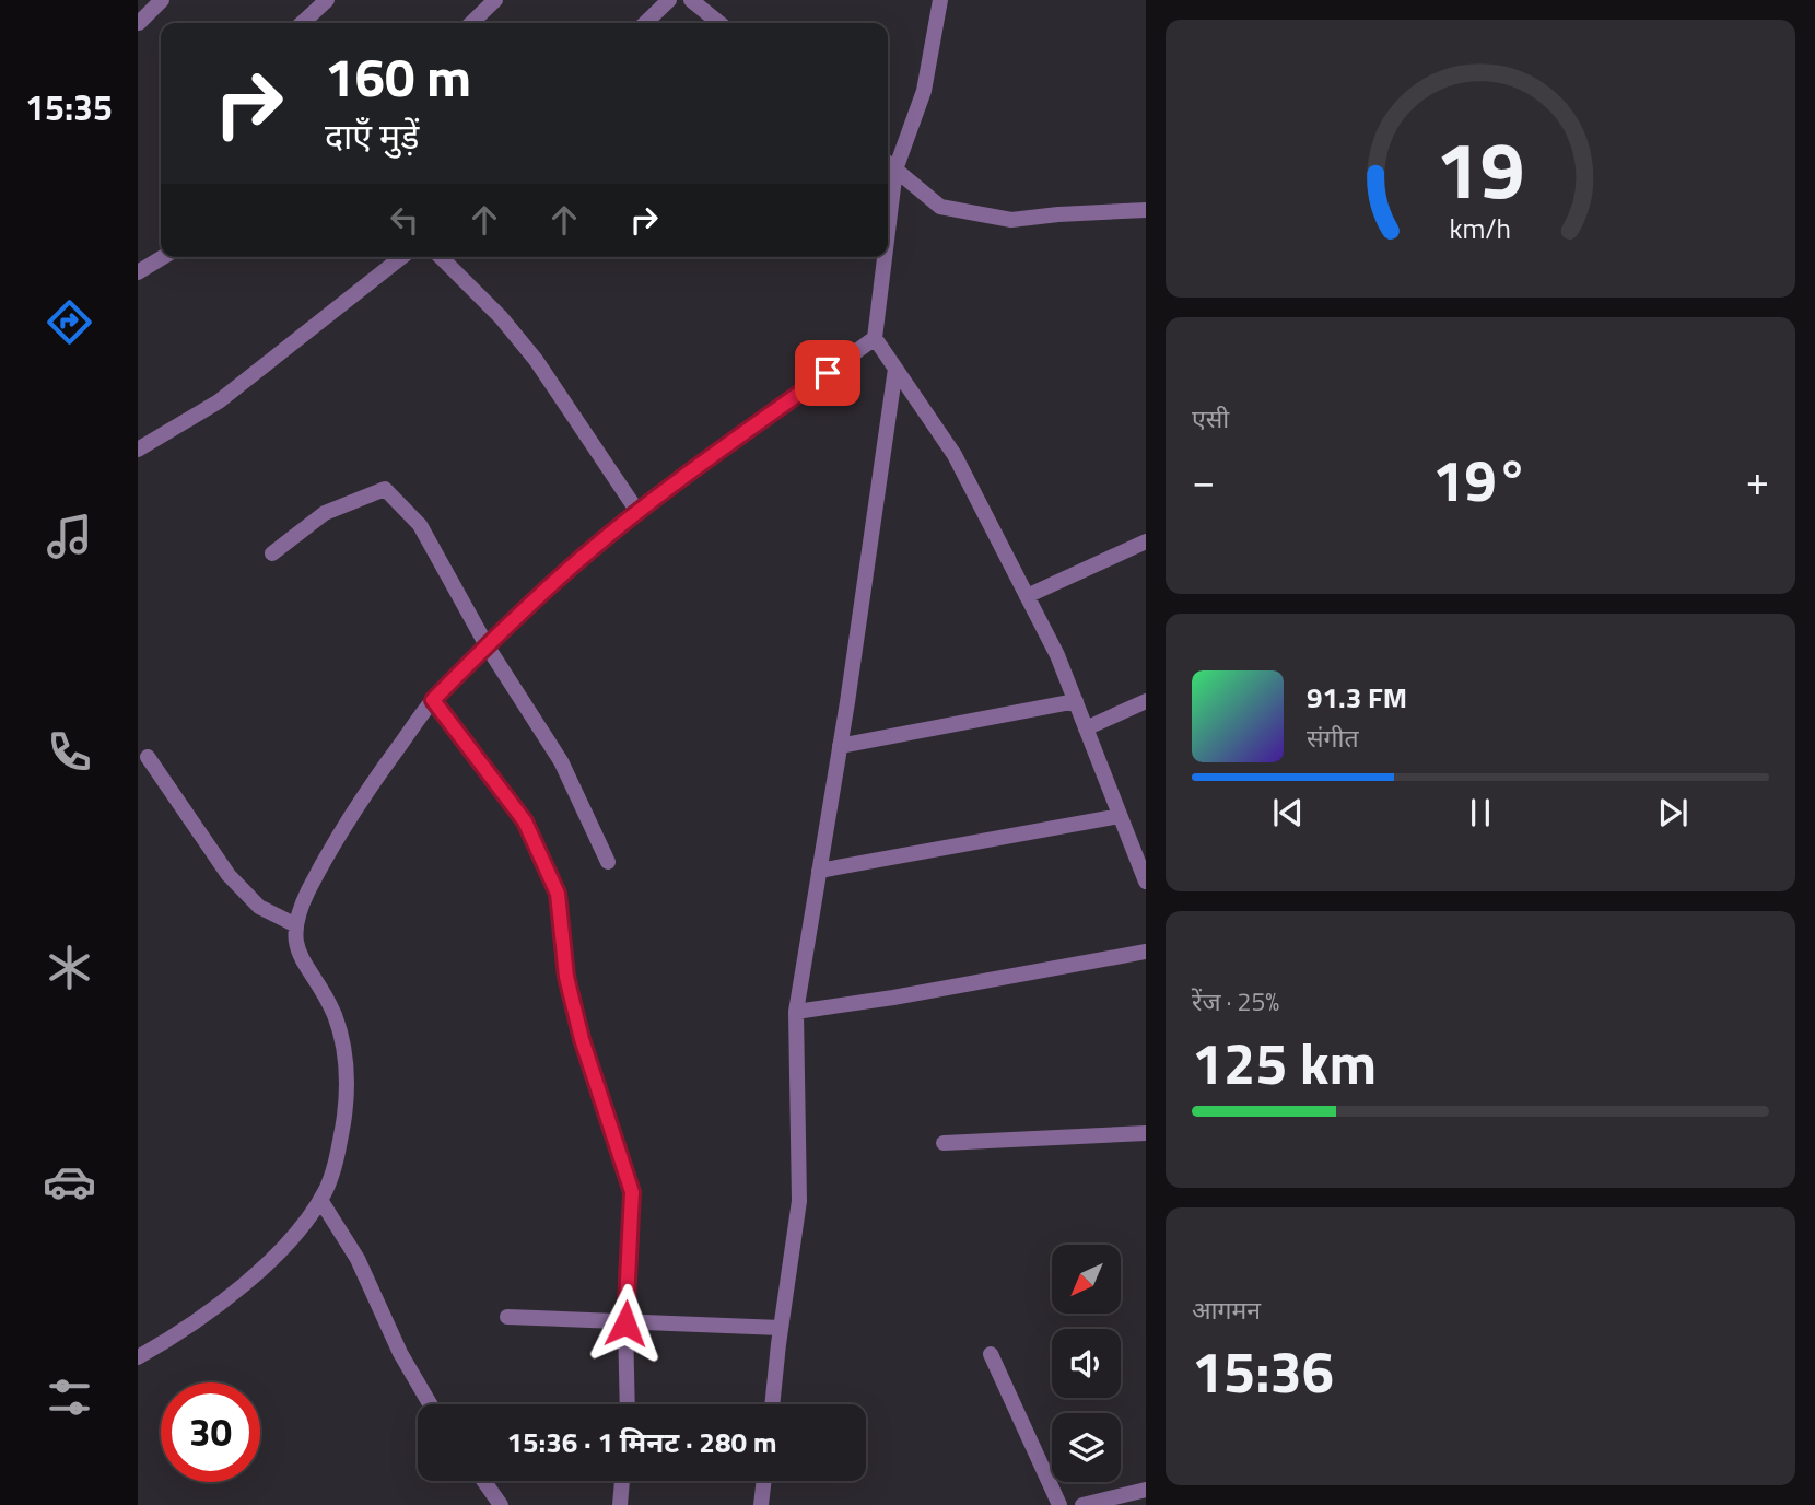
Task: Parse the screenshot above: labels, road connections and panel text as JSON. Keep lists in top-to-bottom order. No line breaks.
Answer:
{"north":"bottom left","page":{"tabs":"15:35","turn":["160 m","दाएँ मुड़ें"],"tile":["एसी",["रेंज · 25%","125 km"],["आगमन","15:36"]],"heat":["−","19°","+"],"song":["91.3 FM","संगीत"],"limit":"30","trip":"15:36 · 1 मिनट · 280 m","gauge":["19","km/h"]}}
